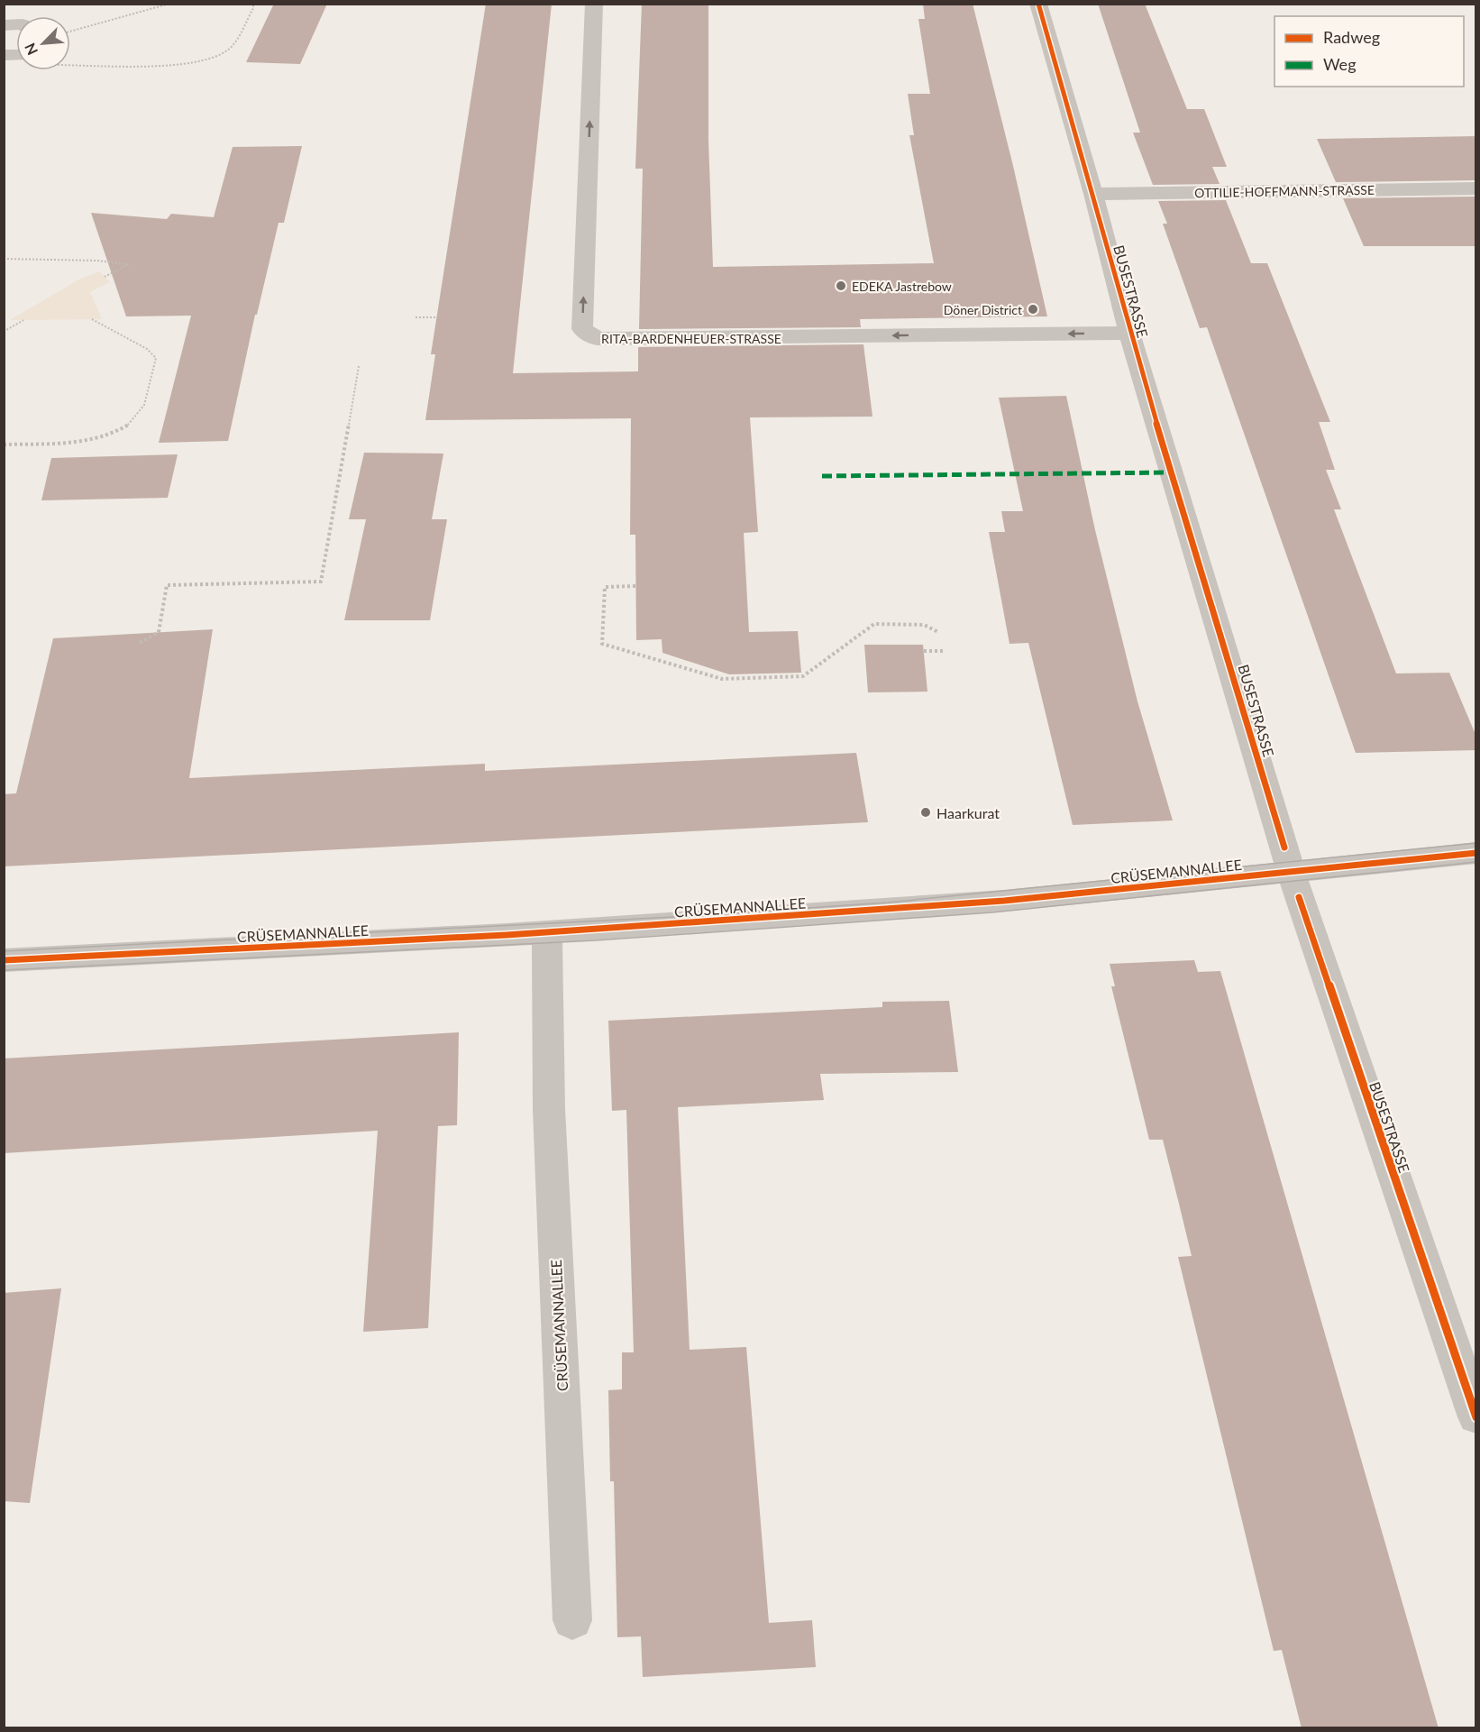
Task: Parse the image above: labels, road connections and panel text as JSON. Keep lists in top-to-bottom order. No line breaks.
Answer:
{"streets":{"street":["OTTILIE-HOFFMANN-STRASSE","BUSESTRASSE","RITA-BARDENHEUER-STRASSE","CRÜSEMANNALLEE"]},"crossings":[["OTTILIE-HOFFMANN-STRASSE","BUSESTRASSE"],["BUSESTRASSE","RITA-BARDENHEUER-STRASSE"],["BUSESTRASSE","CRÜSEMANNALLEE"]],"places":["EDEKA Jastrebow","Döner District","Haarkurat"],"legend":["Radweg","Weg"],"north":"bottom left"}
